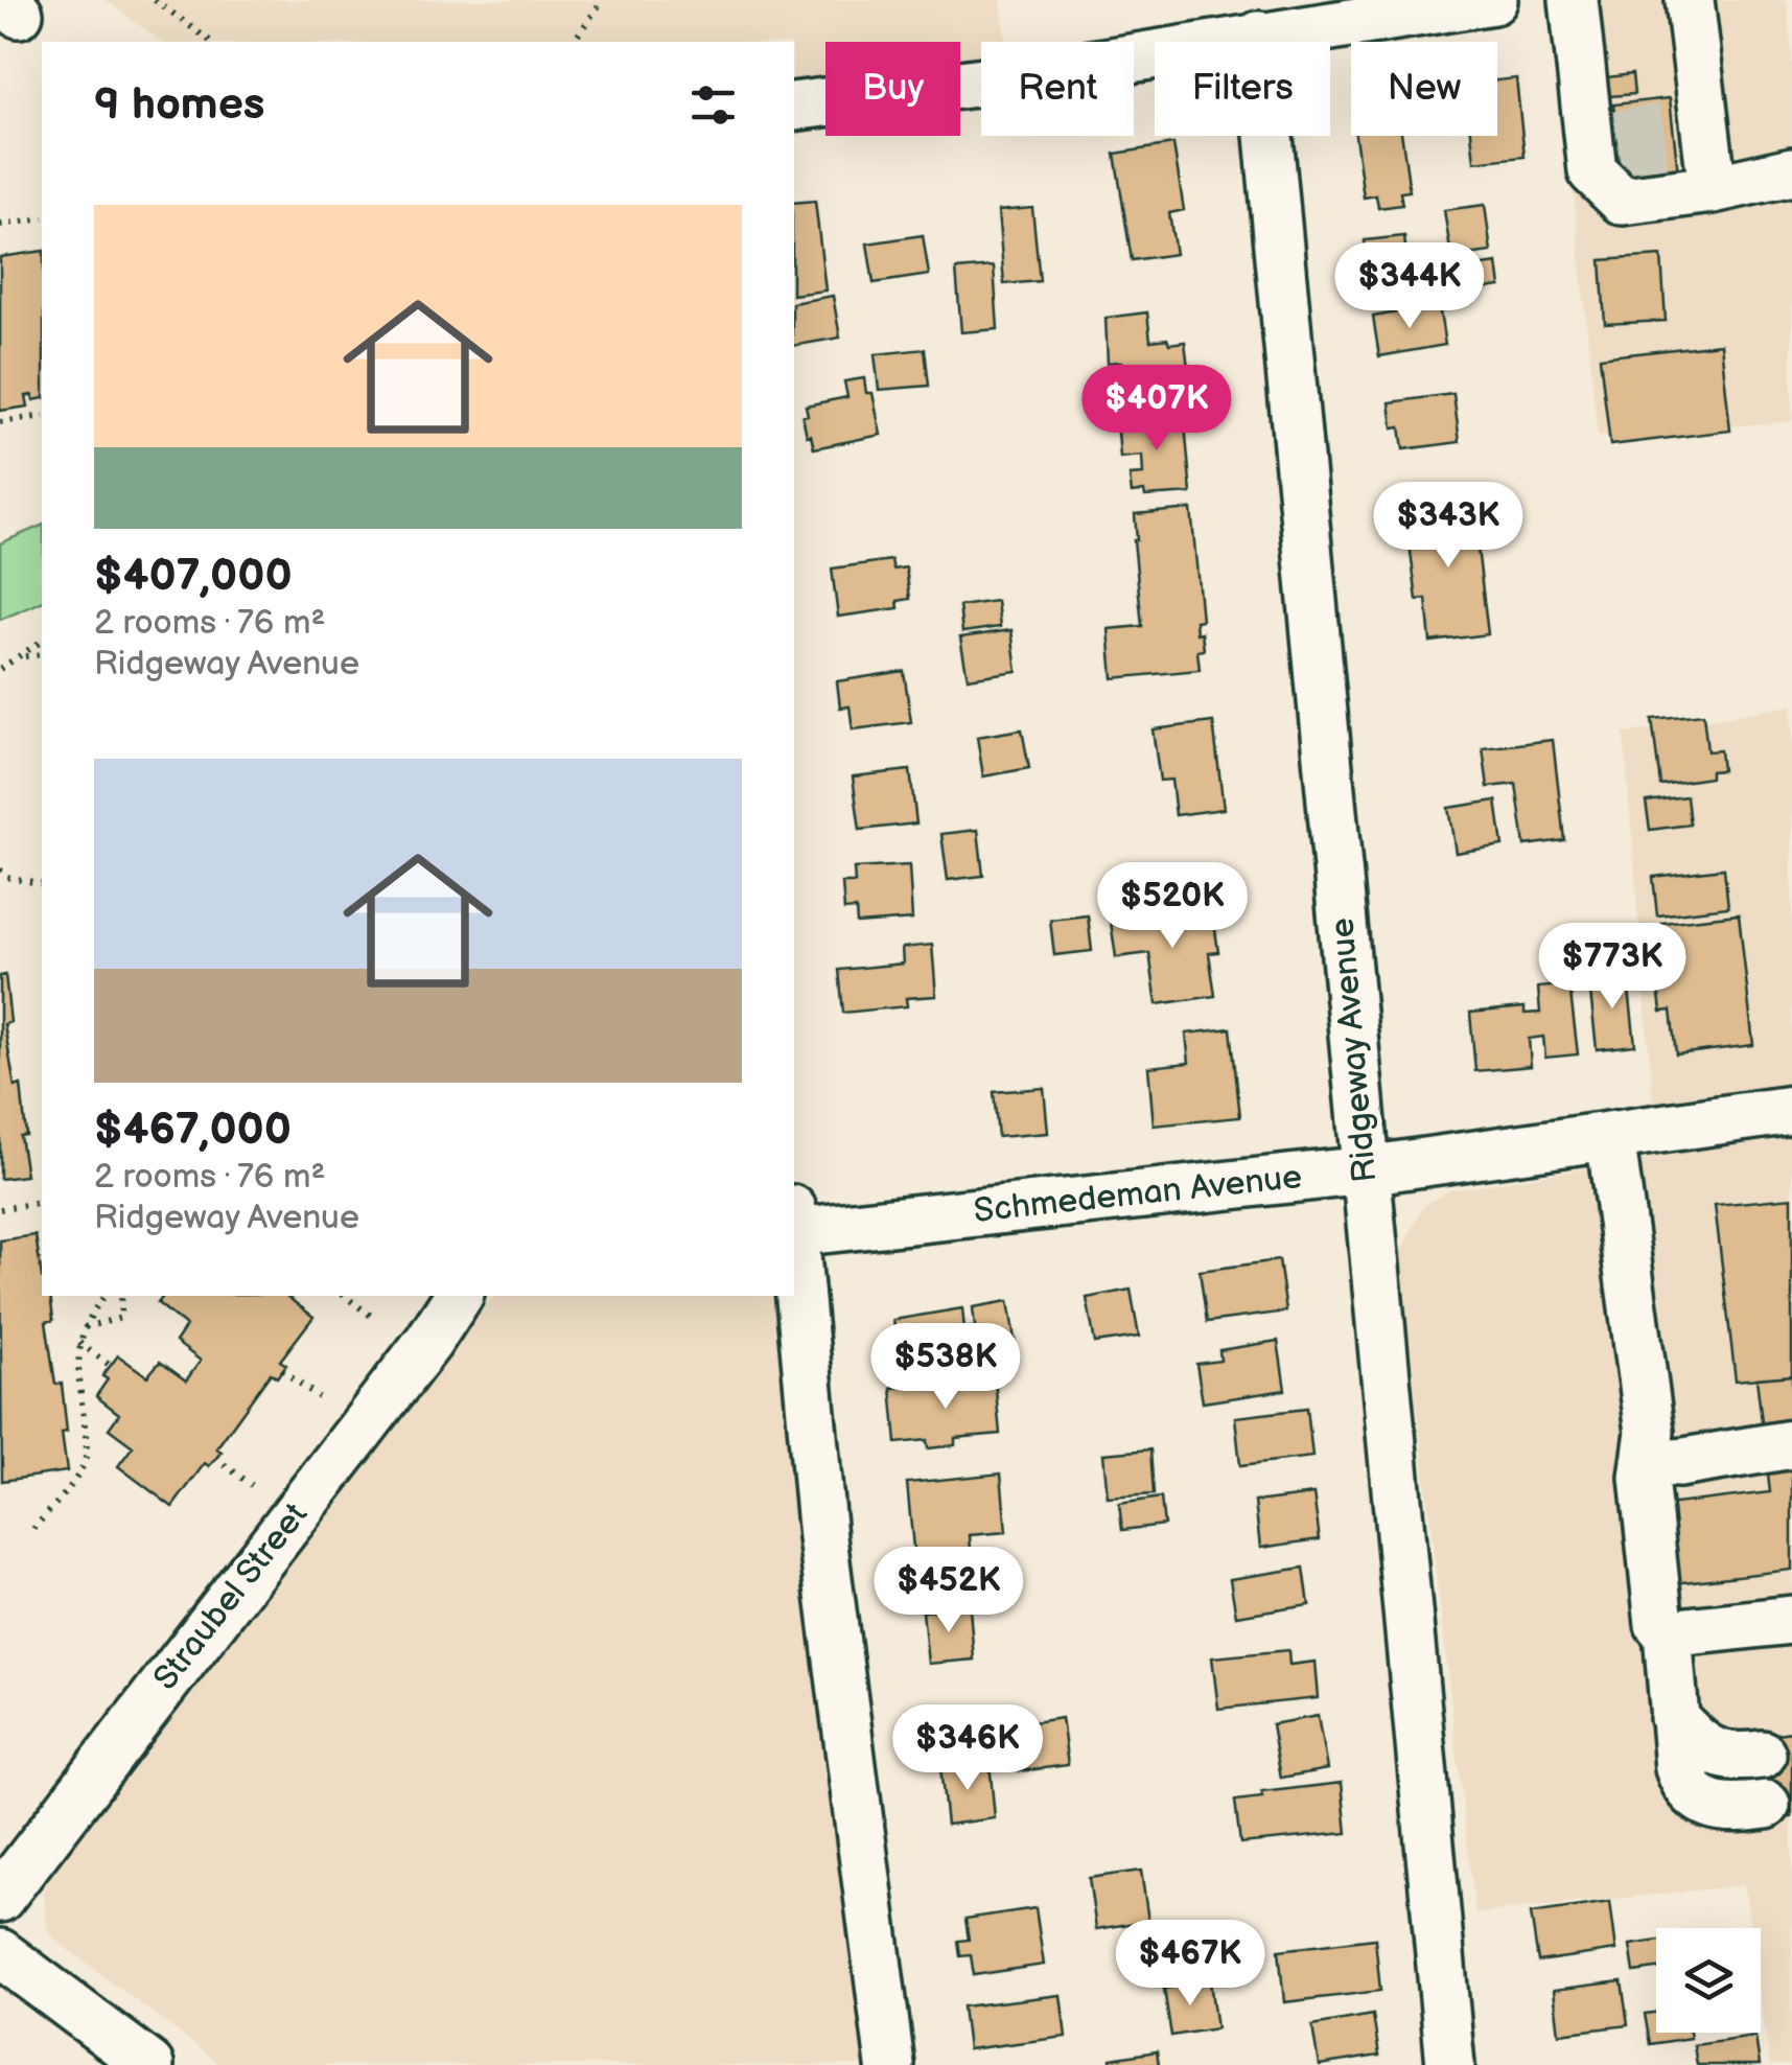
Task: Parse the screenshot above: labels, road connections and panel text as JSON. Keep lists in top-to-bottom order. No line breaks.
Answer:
{"streets":{"street":["Ridgeway Avenue","Schmedeman Avenue","Straubel Street"]},"crossings":[["Ridgeway Avenue","Schmedeman Avenue"]],"page":{"chip":["Buy","Rent","Filters","New"],"heading":"9 homes","list":[{"name":"$407,000","note":"2 rooms · 76 m² · Ridgeway Avenue"},{"name":"$467,000","note":"2 rooms · 76 m² · Ridgeway Avenue"}],"price":["$344K","$407K","$343K","$520K","$773K","$538K","$452K","$346K","$467K"]}}
